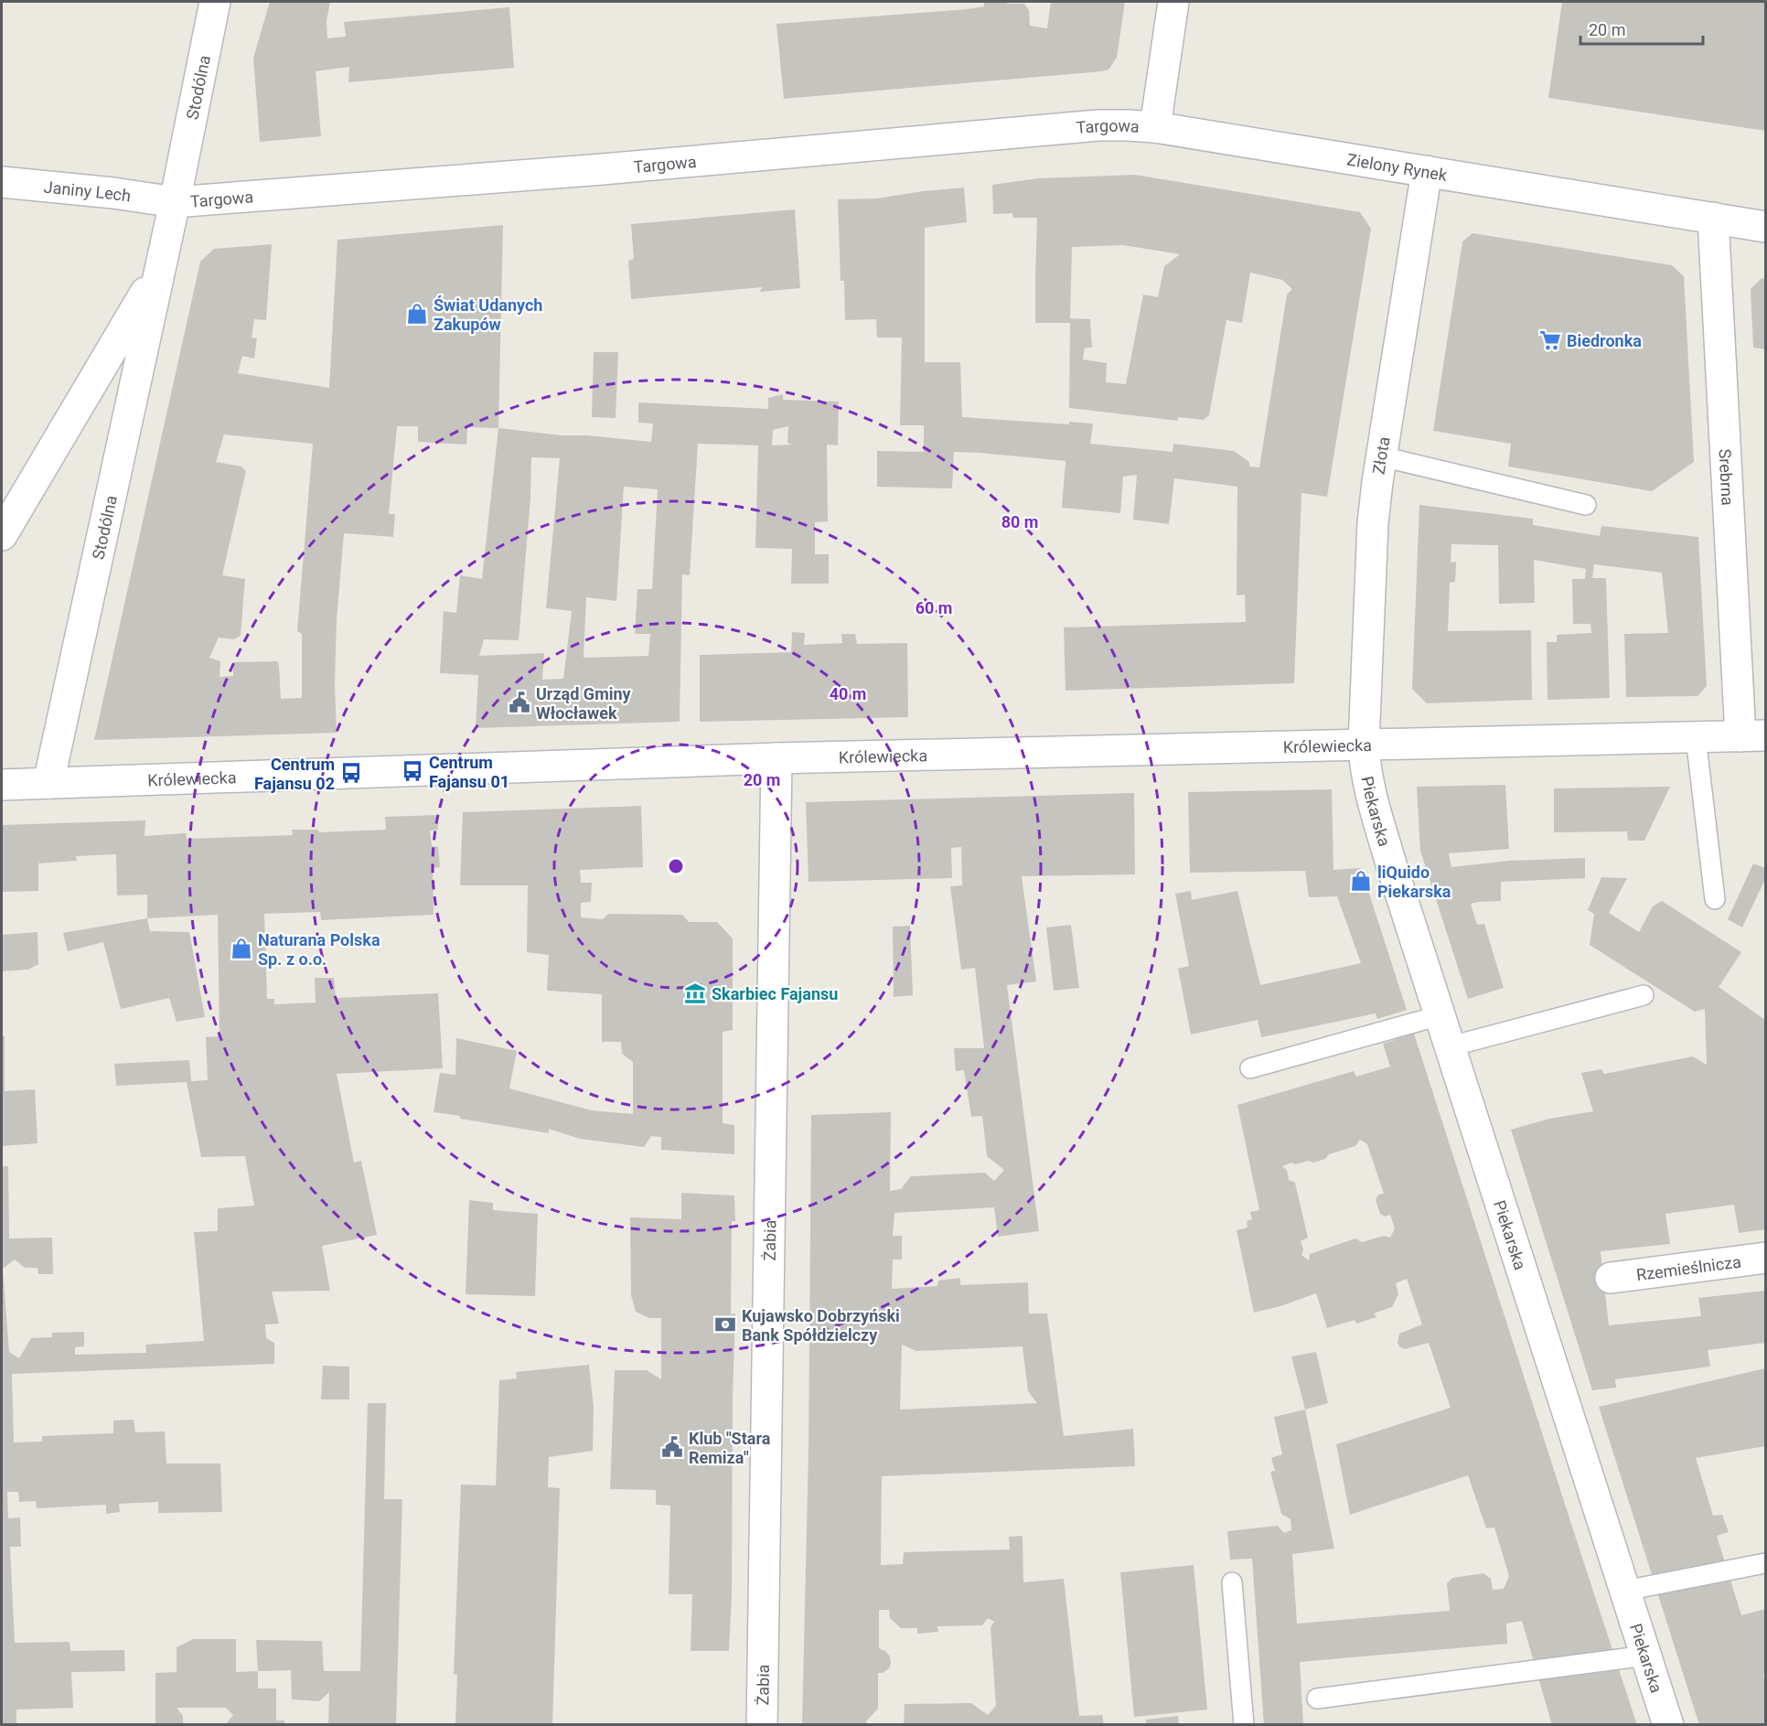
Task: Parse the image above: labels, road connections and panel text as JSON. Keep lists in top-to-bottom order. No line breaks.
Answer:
{"streets":{"street":["Stodólna","Targowa","Zielony Rynek","Janiny Lech","Złota","Srebrna","Królewiecka","Piekarska","Żabia","Rzemieślnicza"]},"crossings":[["Stodólna","Targowa"],["Stodólna","Janiny Lech"],["Stodólna","Królewiecka"],["Targowa","Zielony Rynek"],["Targowa","Janiny Lech"],["Zielony Rynek","Złota"],["Zielony Rynek","Srebrna"],["Złota","Królewiecka"],["Złota","Piekarska"],["Srebrna","Królewiecka"],["Królewiecka","Piekarska"],["Królewiecka","Żabia"]],"places":{"shop":["Świat Udanych Zakupów","liQuido Piekarska","Naturana Polska Sp. z o.o."],"supermarket":["Biedronka"],"public building":["Urząd Gminy Włocławek","Klub \"Stara Remiza\""],"bus stop":["Centrum Fajansu 01","Centrum Fajansu 02"],"museum":["Skarbiec Fajansu"],"bank":["Kujawsko Dobrzyński Bank Spółdzielczy"]},"scale_bar":"20 m","rings":["80 m","60 m","40 m","20 m"]}
